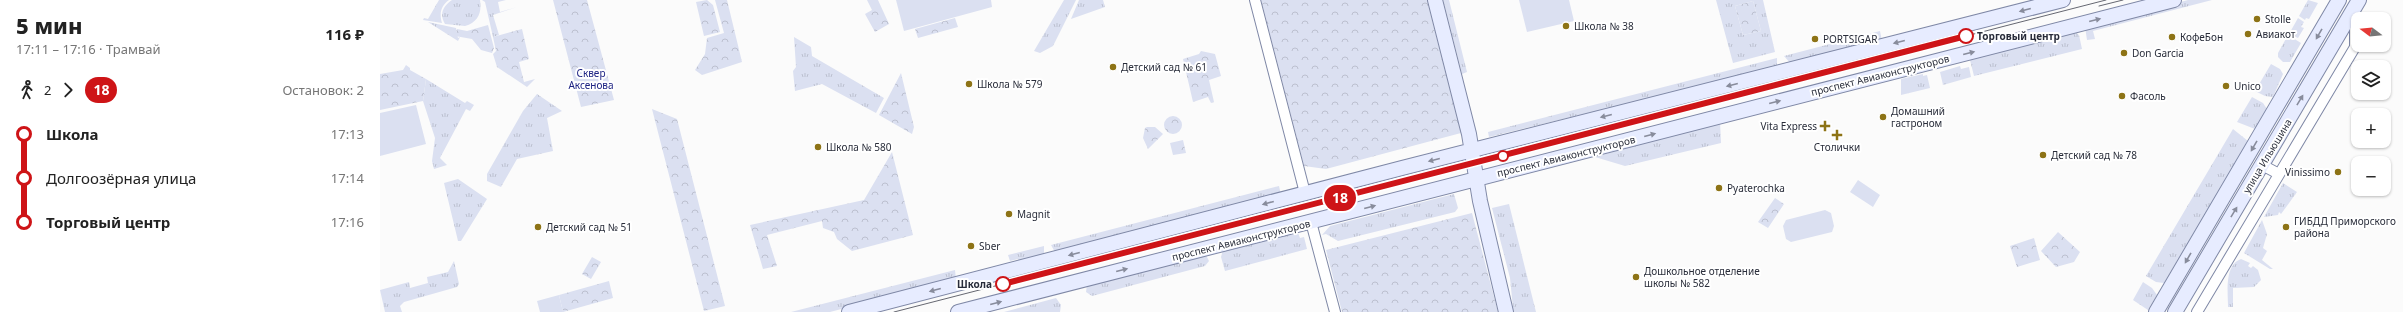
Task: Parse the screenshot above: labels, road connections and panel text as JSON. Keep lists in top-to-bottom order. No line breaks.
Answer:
{"streets":{"street":["проспект Авиаконструкторов","улица Ильюшина"]},"parks":["Сквер Аксенова"],"places":{"other":["Stolle","Школа № 38","Авиакот","Торговый центр","КофеБон","PORTSIGAR","Don Garcia","Детский сад № 61","Школа № 579","Unico","Фасоль","Домашний гастроном","Школа № 580","Детский сад № 78","Vinissimo","Pyaterochka","Magnit","Детский сад № 51","ГИБДД Приморского района","Sber","Дошкольное отделение школы № 582","Школа"],"health":["Vita Express","Столички"]},"lines":["tram line 18"],"north":"left","page":{"heading":["5 мин","17:11 – 17:16 · Трамвай","116 ₽"],"on_map":"18","map_buttons":["+","−"],"legs":["2","18","Остановок: 2"],"list":[{"name":"Школа","value":"17:13"},{"name":"Долгоозёрная улица","value":"17:14"},{"name":"Торговый центр","value":"17:16"}]}}
